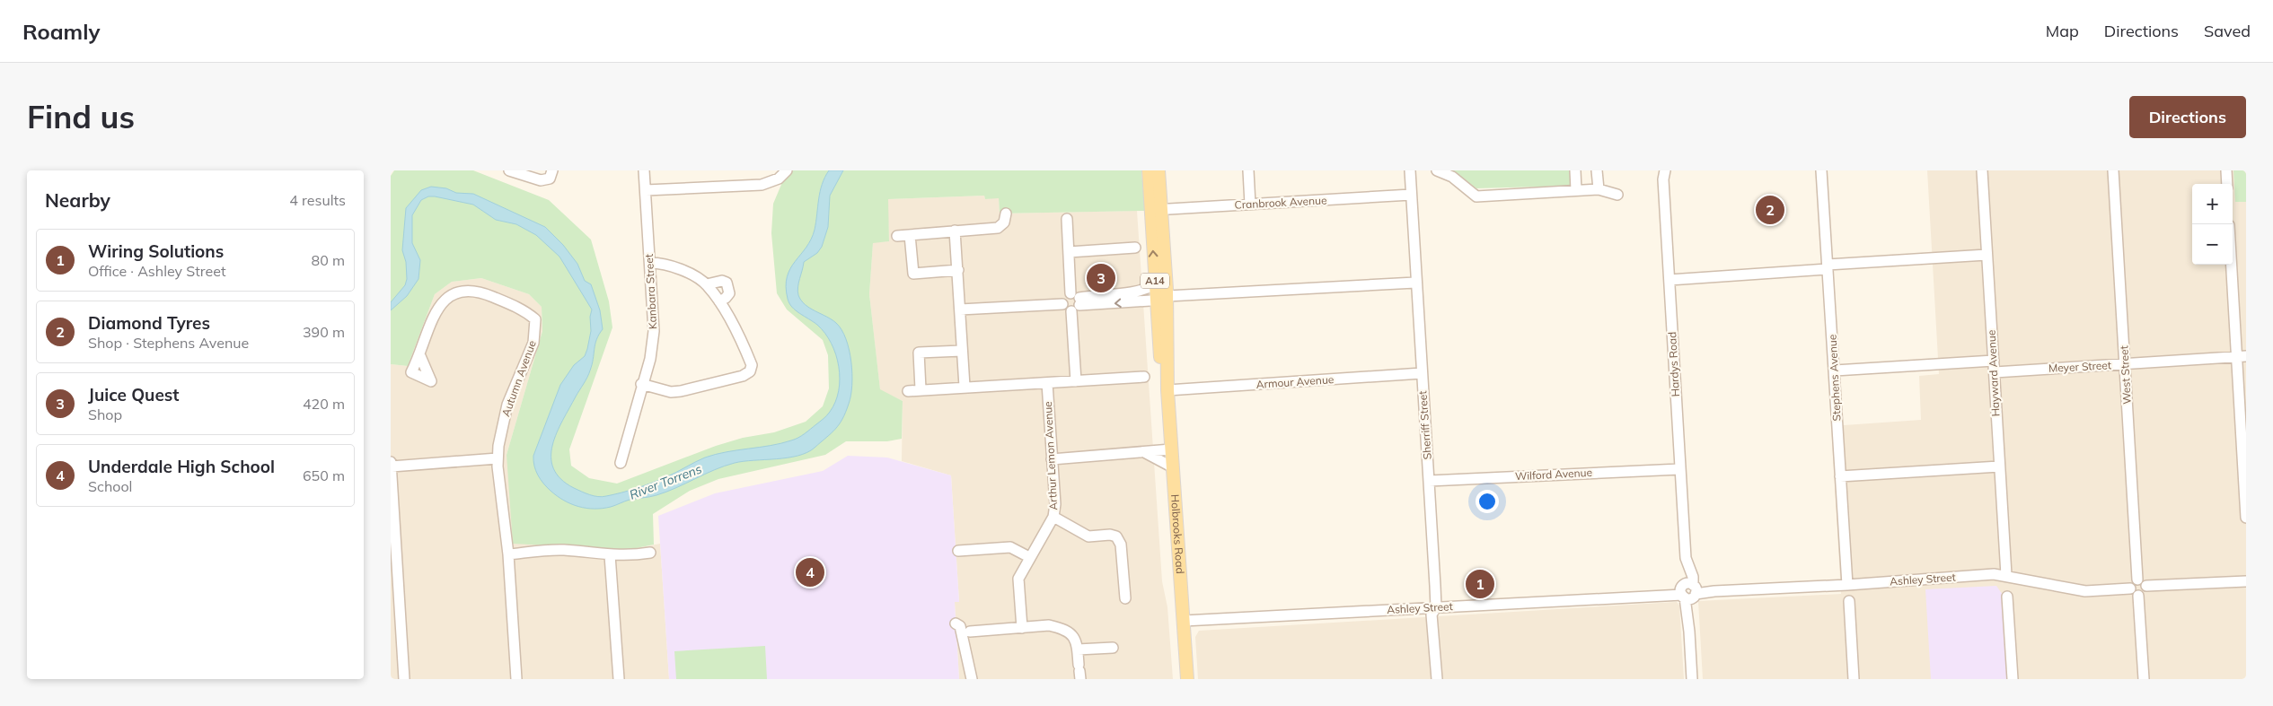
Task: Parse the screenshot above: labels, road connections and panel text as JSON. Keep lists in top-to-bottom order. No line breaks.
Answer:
{"streets":{"main road":["A14","Holbrooks Road"],"street":["Cranbrook Avenue","Kanbara Street","Hardys Road","Meyer Street","Hayward Avenue","West Street","Stephens Avenue","Autumn Avenue","Armour Avenue","Sherriff Street","Arthur Lemon Avenue","Wilford Avenue","Ashley Street"]},"crossings":[["Cranbrook Avenue","Sherriff Street"],["Cranbrook Avenue","Holbrooks Road"],["Hardys Road","Wilford Avenue"],["Hardys Road","Ashley Street"],["Meyer Street","Hayward Avenue"],["Meyer Street","West Street"],["Hayward Avenue","Ashley Street"],["West Street","Ashley Street"],["Stephens Avenue","Ashley Street"],["Armour Avenue","Sherriff Street"],["Armour Avenue","Holbrooks Road"],["Sherriff Street","Wilford Avenue"],["Sherriff Street","Ashley Street"],["Holbrooks Road","Ashley Street"]],"water":["River Torrens"],"page":{"header":"Roamly","nav":["Map","Directions","Saved"],"buttons":"Directions","title":"Find us","heading":["Nearby","4 results"],"map_buttons":["+","−"],"pins":["2","3","4","1"],"list":[{"mark":"1","name":"Wiring Solutions","note":"Office · Ashley Street","value":"80 m"},{"mark":"2","name":"Diamond Tyres","note":"Shop · Stephens Avenue","value":"390 m"},{"mark":"3","name":"Juice Quest","note":"Shop","value":"420 m"},{"mark":"4","name":"Underdale High School","note":"School","value":"650 m"}]}}
